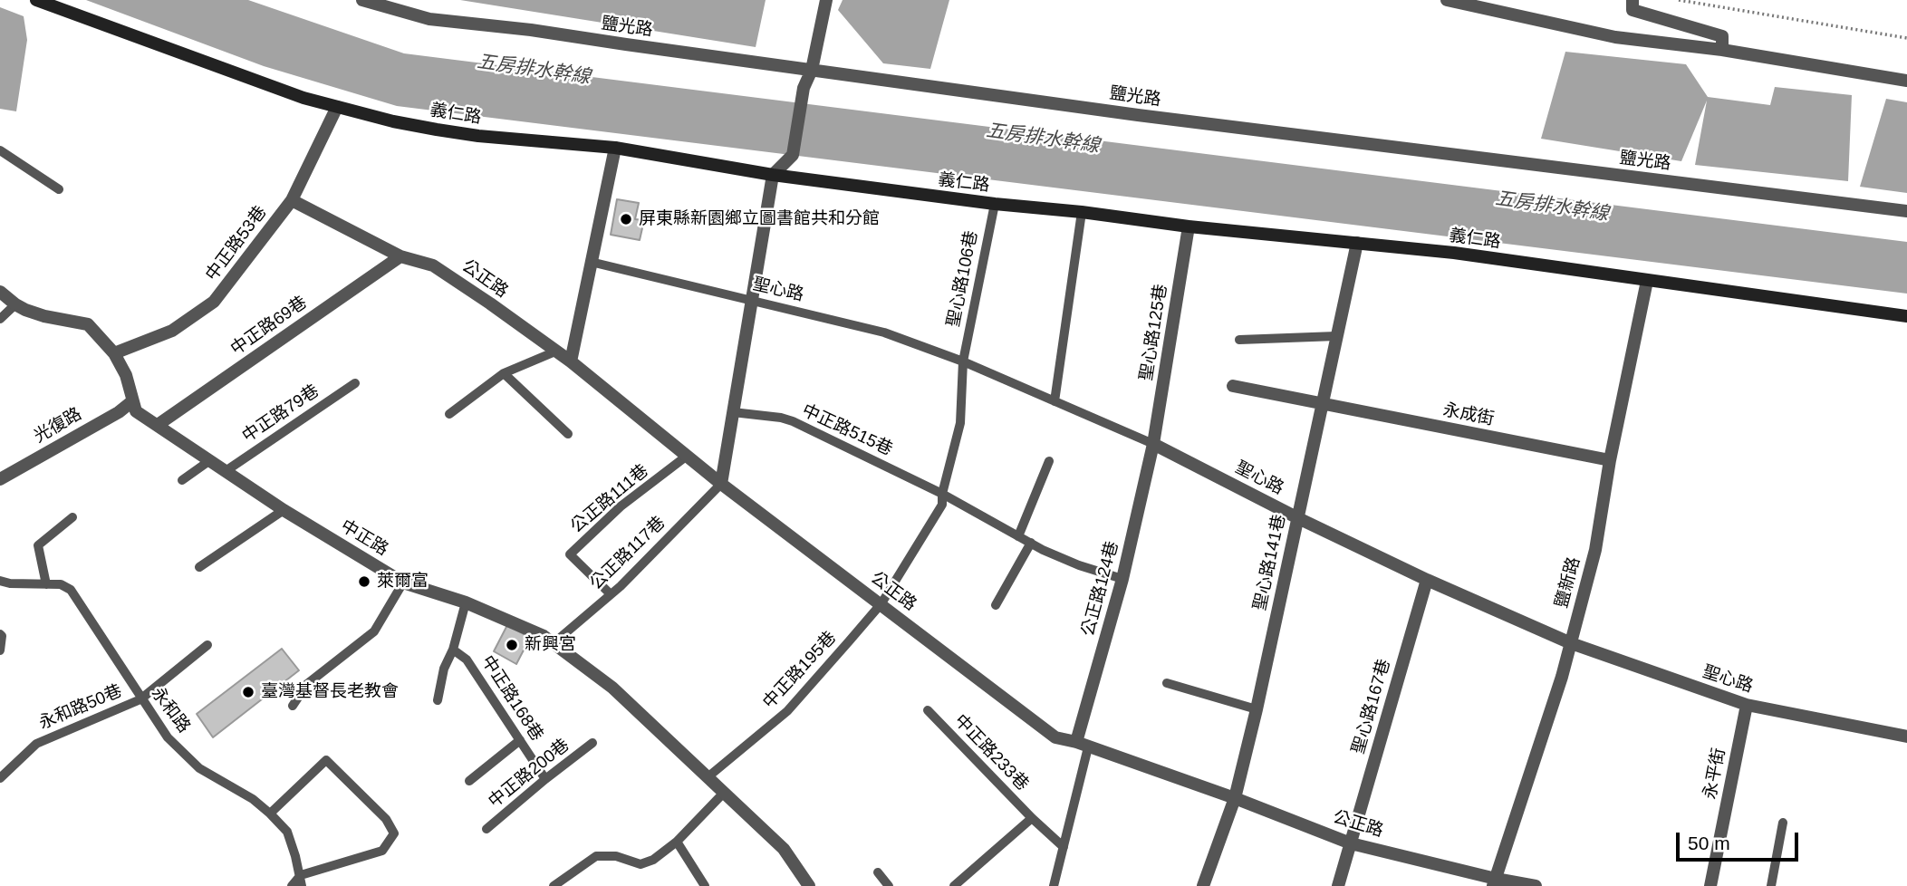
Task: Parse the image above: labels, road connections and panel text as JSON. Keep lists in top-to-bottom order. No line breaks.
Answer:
{"streets":{"street":["鹽光路","義仁路","中正路53巷","公正路","聖心路","中正路69巷","聖心路125巷","永成街","光復路","中正路","聖心路141巷","鹽新路","公正路124巷","聖心路167巷","永平街"],"lane":["聖心路106巷","中正路79巷","中正路515巷","公正路111巷","公正路117巷","中正路195巷","中正路168巷","永和路50巷","永和路","中正路233巷","中正路200巷"]},"crossings":[["義仁路","中正路53巷"],["義仁路","聖心路106巷"],["義仁路","聖心路125巷"],["義仁路","聖心路141巷"],["義仁路","鹽新路"],["中正路53巷","公正路"],["中正路53巷","中正路"],["公正路","中正路69巷"],["公正路","公正路111巷"],["公正路","公正路117巷"],["公正路","聖心路141巷"],["公正路","鹽新路"],["公正路","公正路124巷"],["公正路","中正路195巷"],["公正路","聖心路167巷"],["聖心路106巷","聖心路"],["聖心路106巷","中正路515巷"],["聖心路106巷","中正路195巷"],["聖心路","聖心路125巷"],["聖心路","聖心路141巷"],["聖心路","鹽新路"],["聖心路","公正路124巷"],["聖心路","聖心路167巷"],["聖心路","永平街"],["中正路69巷","中正路"],["聖心路125巷","公正路124巷"],["中正路79巷","中正路"],["永成街","聖心路141巷"],["永成街","鹽新路"],["光復路","中正路"],["中正路515巷","公正路124巷"],["中正路515巷","中正路195巷"],["公正路111巷","公正路117巷"],["中正路","公正路117巷"],["中正路","中正路195巷"],["中正路168巷","中正路200巷"],["永和路50巷","永和路"]],"water":["五房排水幹線"],"places":["屏東縣新園鄉立圖書館共和分館","萊爾富","新興宮","臺灣基督長老教會"],"scale_bar":"50 m"}
